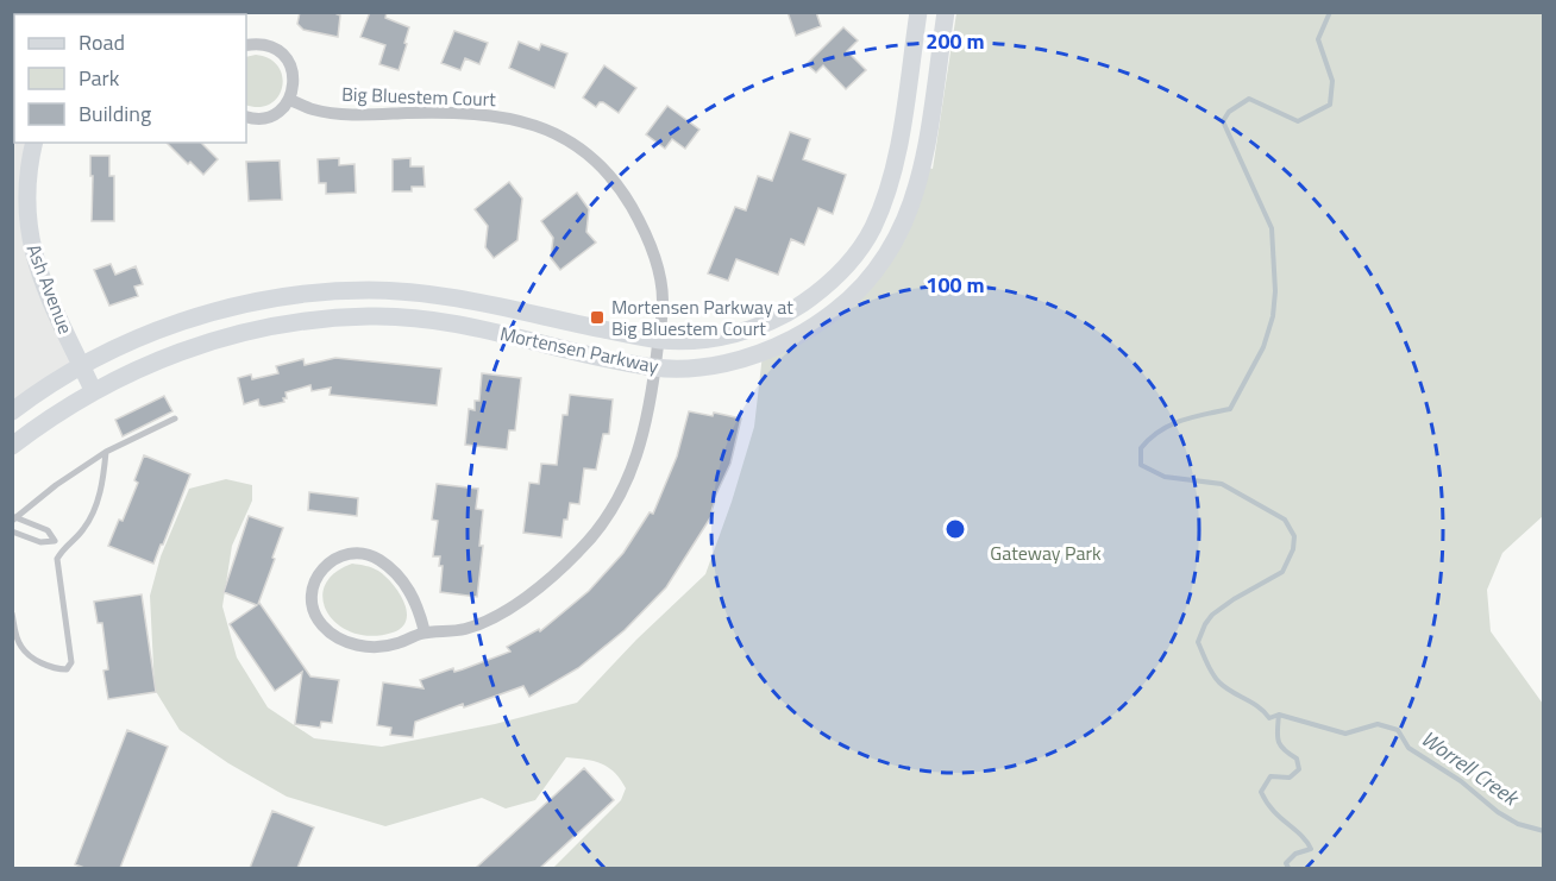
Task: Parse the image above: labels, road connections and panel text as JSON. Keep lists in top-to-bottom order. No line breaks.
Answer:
{"streets":{"street":["Big Bluestem Court","Ash Avenue","Mortensen Parkway"]},"crossings":[["Big Bluestem Court","Mortensen Parkway"],["Ash Avenue","Mortensen Parkway"]],"water":["Worrell Creek"],"parks":["Gateway Park"],"places":{"transit":["Mortensen Parkway at Big Bluestem Court"]},"legend":["Road","Park","Building"],"rings":["200 m","100 m"]}
